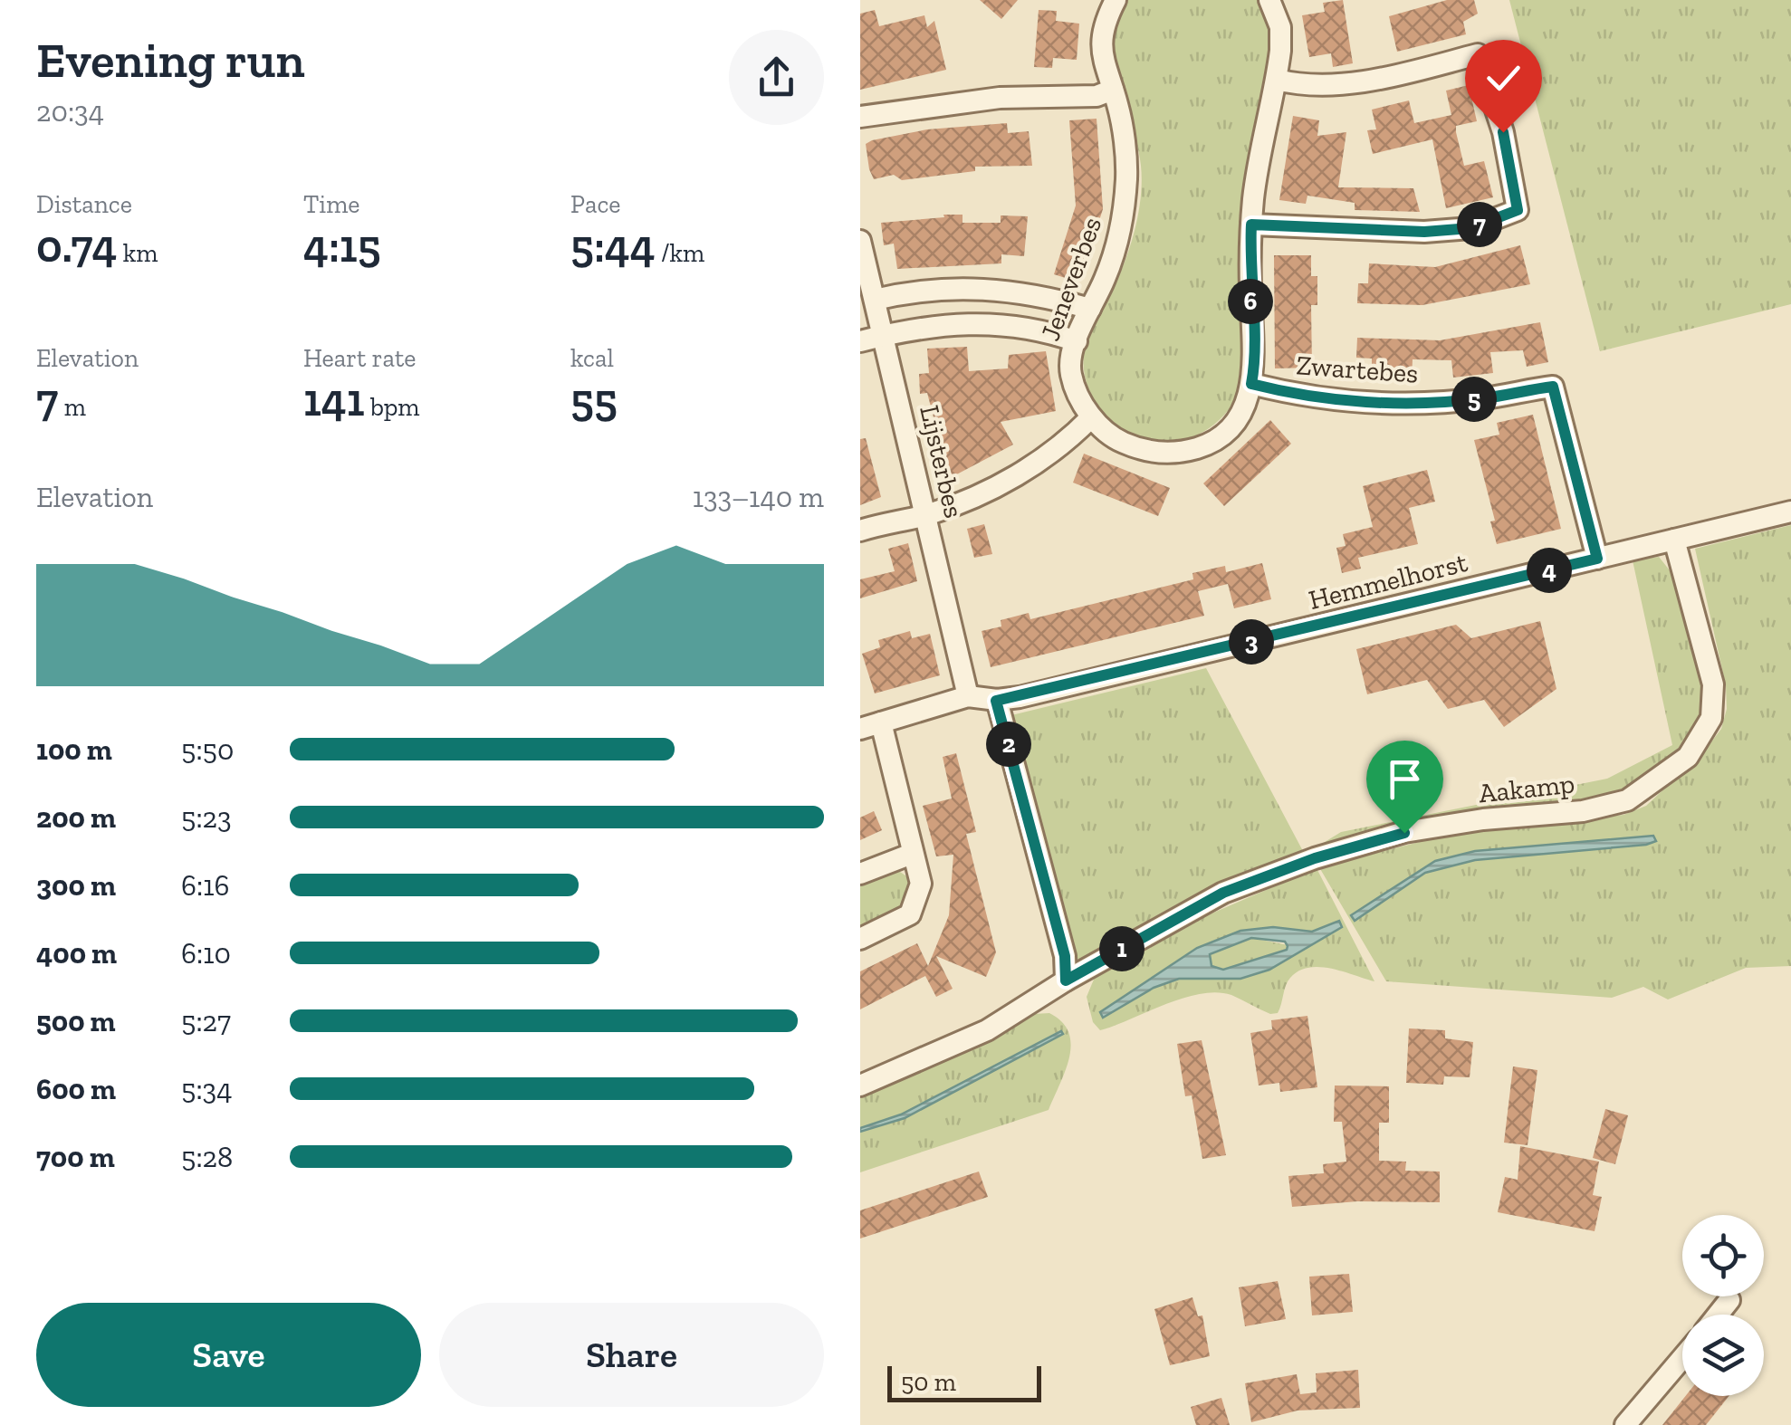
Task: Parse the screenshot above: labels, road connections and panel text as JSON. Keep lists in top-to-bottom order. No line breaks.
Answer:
{"streets":{"street":["Jeneverbes","Zwartebes","Lijsterbes","Hemmelhorst","Aakamp"]},"crossings":[["Jeneverbes","Zwartebes"],["Zwartebes","Hemmelhorst"],["Hemmelhorst","Aakamp"]],"scale_bar":"50 m","page":{"heading":["Evening run","20:34"],"stats":[["Distance","0.74 km"],["Time","4:15"],["Pace","5:44 /km"],["Elevation","7 m"],["Heart rate","141 bpm"],["kcal","55"]],"pins":["7","6","5","4","3","2","1"],"chart":["Elevation","133–140 m"],"list":[{"name":"100 m","note":"5:50"},{"name":"200 m","note":"5:23"},{"name":"300 m","note":"6:16"},{"name":"400 m","note":"6:10"},{"name":"500 m","note":"5:27"},{"name":"600 m","note":"5:34"},{"name":"700 m","note":"5:28"}],"buttons":["Save","Share"],"scale":"50 m"}}
